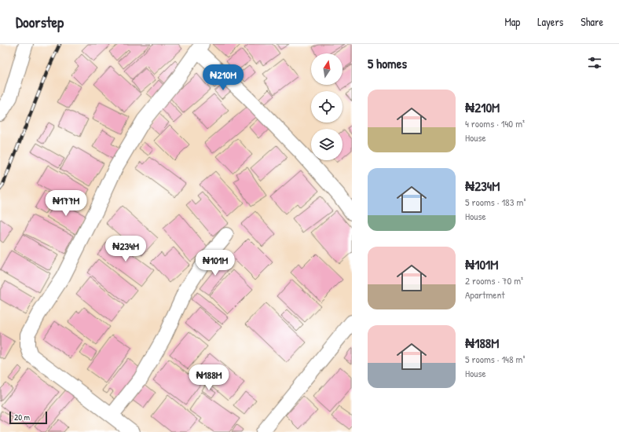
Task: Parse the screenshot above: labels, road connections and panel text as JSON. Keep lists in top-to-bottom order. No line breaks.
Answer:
{"scale_bar":"20 m","north":"top","page":{"header":"Doorstep","nav":["Map","Layers","Share"],"heading":"5 homes","price":["₦210M","₦177M","₦234M","₦101M","₦188M"],"list":[{"name":"₦210M","note":"4 rooms · 140 m² · House"},{"name":"₦234M","note":"5 rooms · 183 m² · House"},{"name":"₦101M","note":"2 rooms · 70 m² · Apartment"},{"name":"₦188M","note":"5 rooms · 148 m² · House"}],"scale":"20 m"}}
